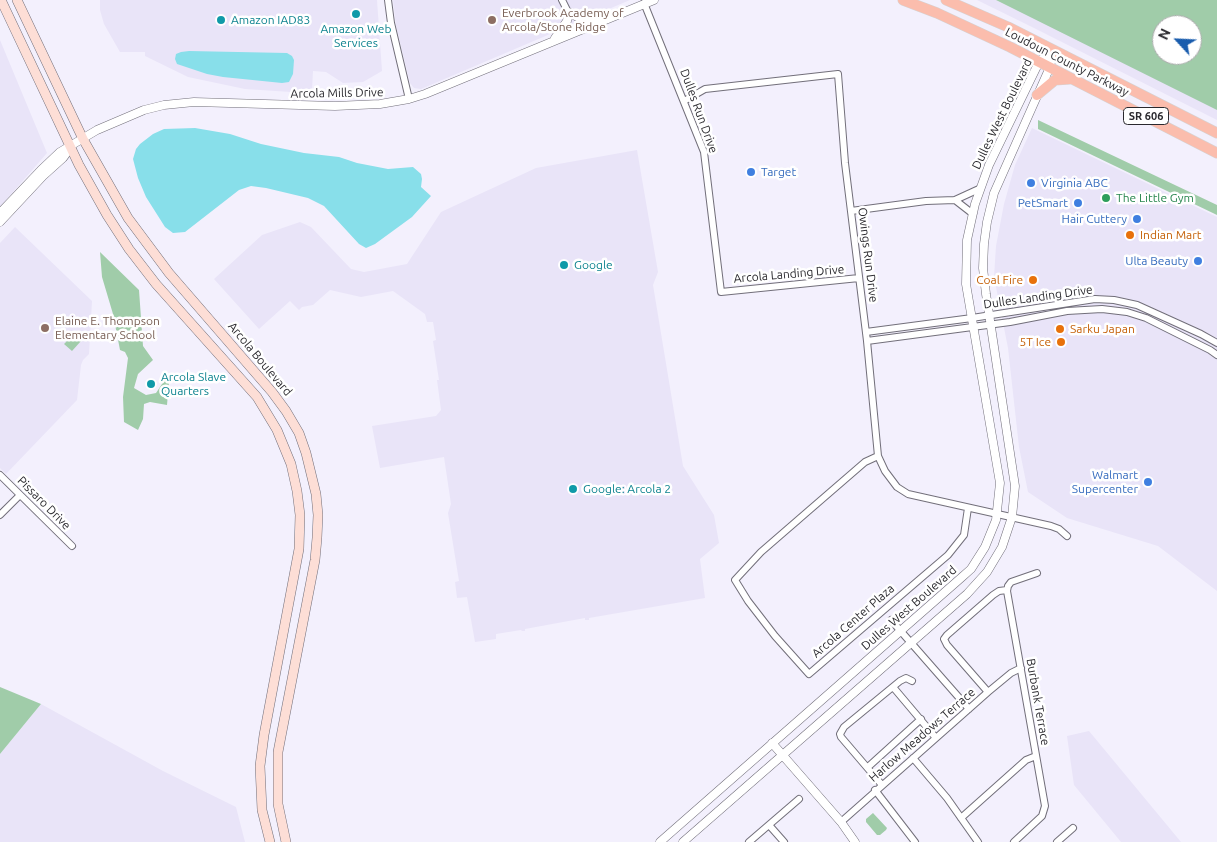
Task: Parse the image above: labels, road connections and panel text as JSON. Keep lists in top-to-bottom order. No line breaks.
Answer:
{"streets":{"main road":["Loudoun County Parkway","SR 606","Arcola Boulevard"],"street":["Arcola Mills Drive","Dulles Run Drive","Dulles West Boulevard","Owings Run Drive","Arcola Landing Drive","Dulles Landing Drive","Pissaro Drive","Arcola Center Plaza","Burbank Terrace","Harlow Meadows Terrace"]},"crossings":[["Loudoun County Parkway","Dulles West Boulevard"],["Arcola Mills Drive","Dulles Run Drive"],["Arcola Mills Drive","Arcola Boulevard"],["Dulles Run Drive","Owings Run Drive"],["Dulles Run Drive","Arcola Landing Drive"],["Dulles West Boulevard","Owings Run Drive"],["Dulles West Boulevard","Dulles Landing Drive"],["Owings Run Drive","Arcola Landing Drive"],["Owings Run Drive","Dulles Landing Drive"],["Owings Run Drive","Arcola Center Plaza"],["Burbank Terrace","Harlow Meadows Terrace"]],"places":["Amazon Web Services","Amazon IAD83","Everbrook Academy of Arcola/Stone Ridge","Target","Virginia ABC","The Little Gym","PetSmart","Hair Cuttery","Indian Mart","Ulta Beauty","Google","Coal Fire","Elaine E. Thompson Elementary School","Sarku Japan","5T Ice","Arcola Slave Quarters","Walmart Supercenter","Google: Arcola 2"],"north":"top left"}
